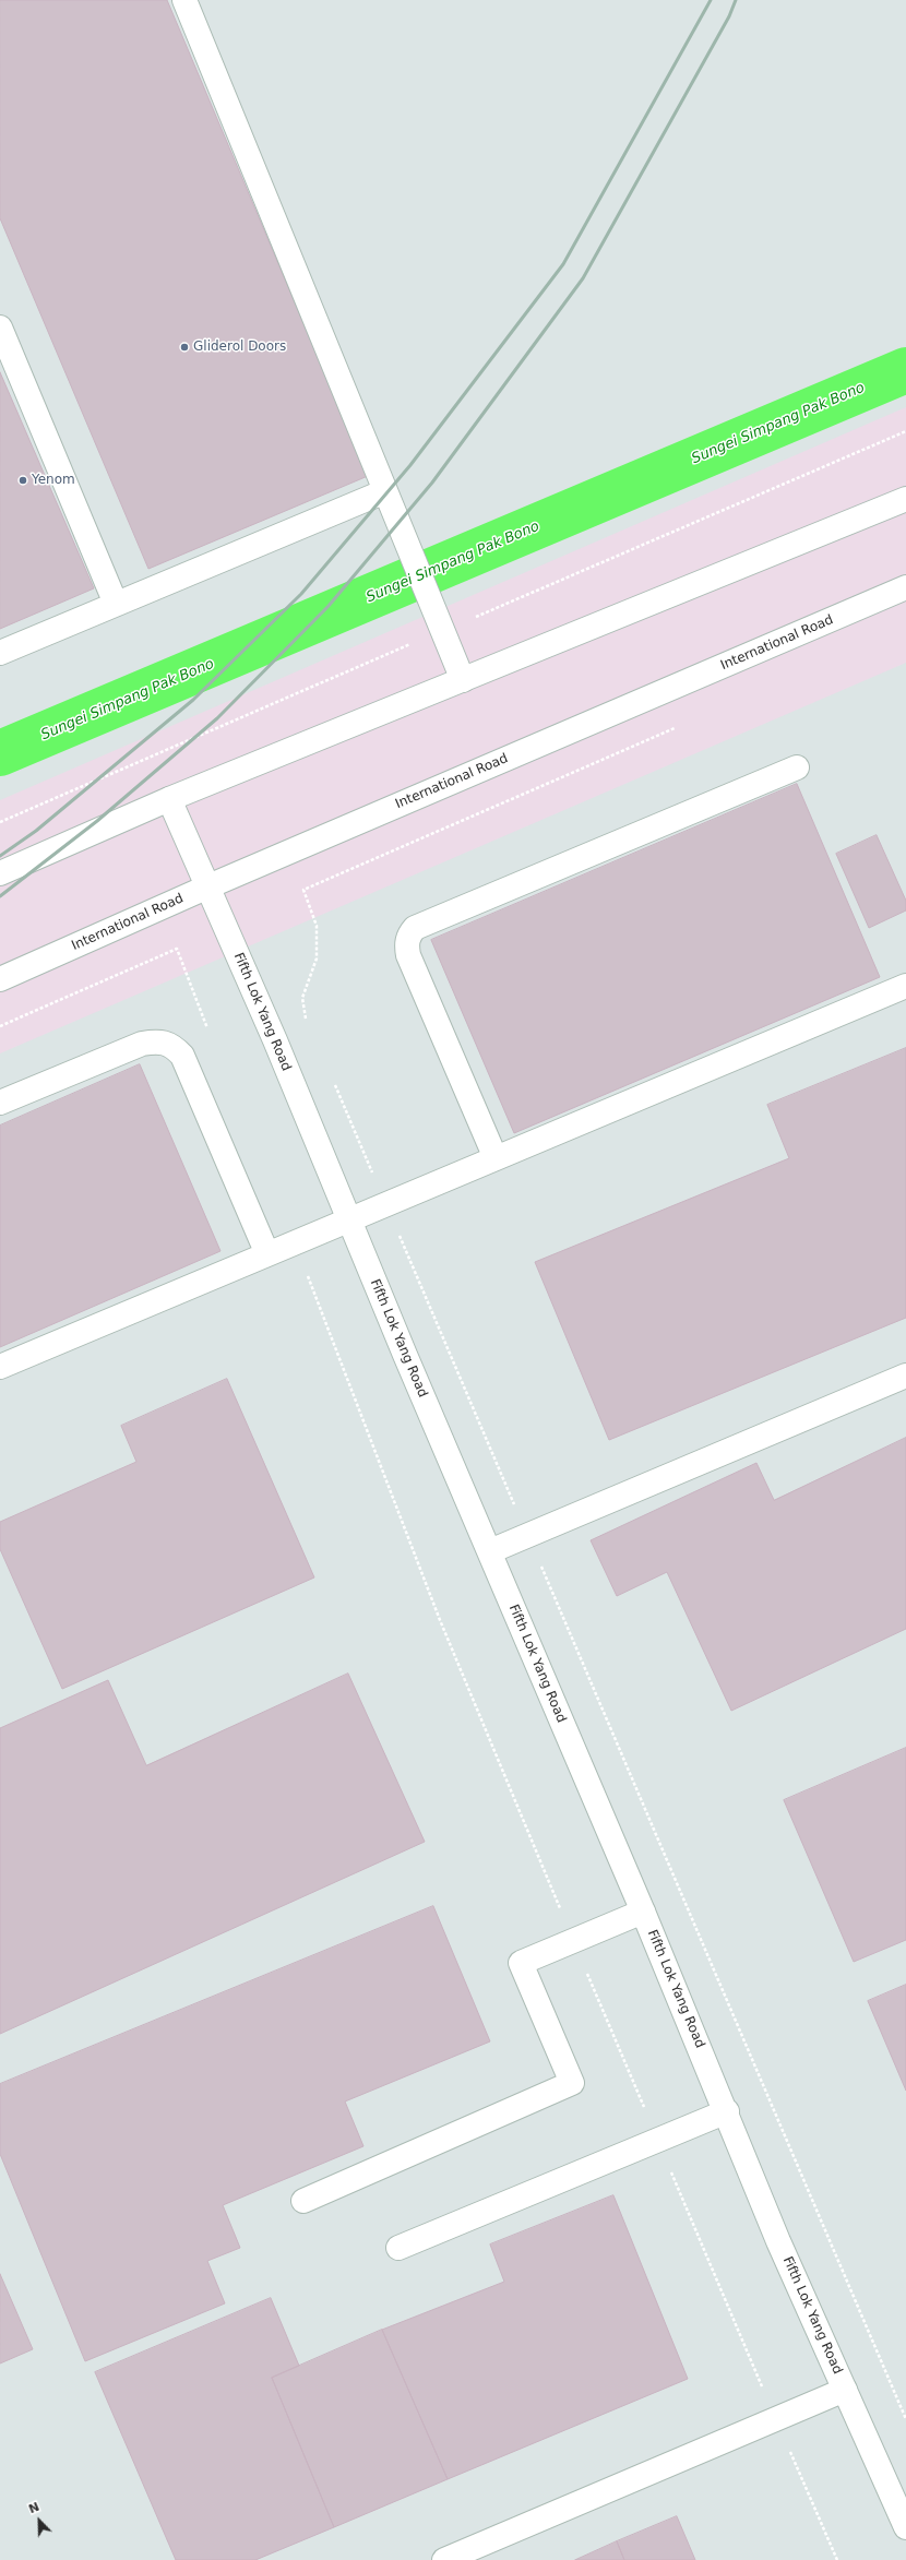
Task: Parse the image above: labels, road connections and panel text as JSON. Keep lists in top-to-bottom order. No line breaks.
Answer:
{"streets":{"main road":["International Road","Fifth Lok Yang Road"]},"crossings":[["International Road","Fifth Lok Yang Road"]],"water":["Sungei Simpang Pak Bono"],"places":["Gliderol Doors","Yenom"],"north":"top left"}
